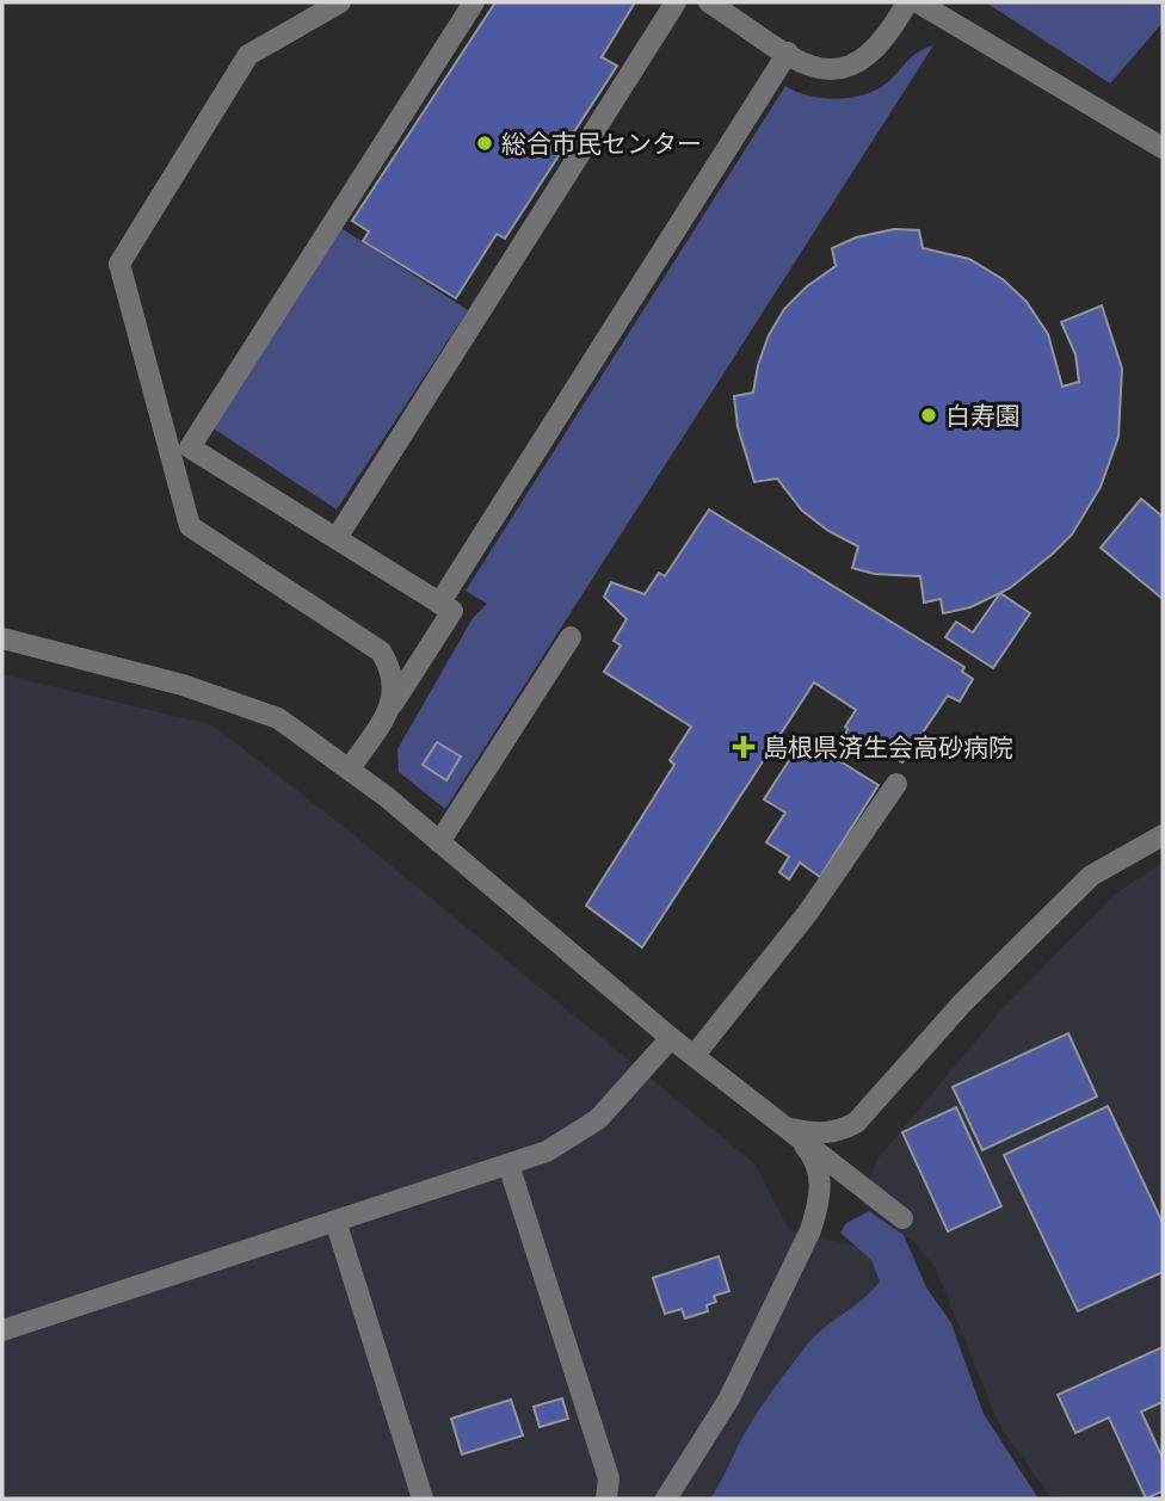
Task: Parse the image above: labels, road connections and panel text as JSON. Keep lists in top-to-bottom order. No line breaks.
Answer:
{"places":{"other":["総合市民センター","白寿園"],"health":["島根県済生会高砂病院"]}}
